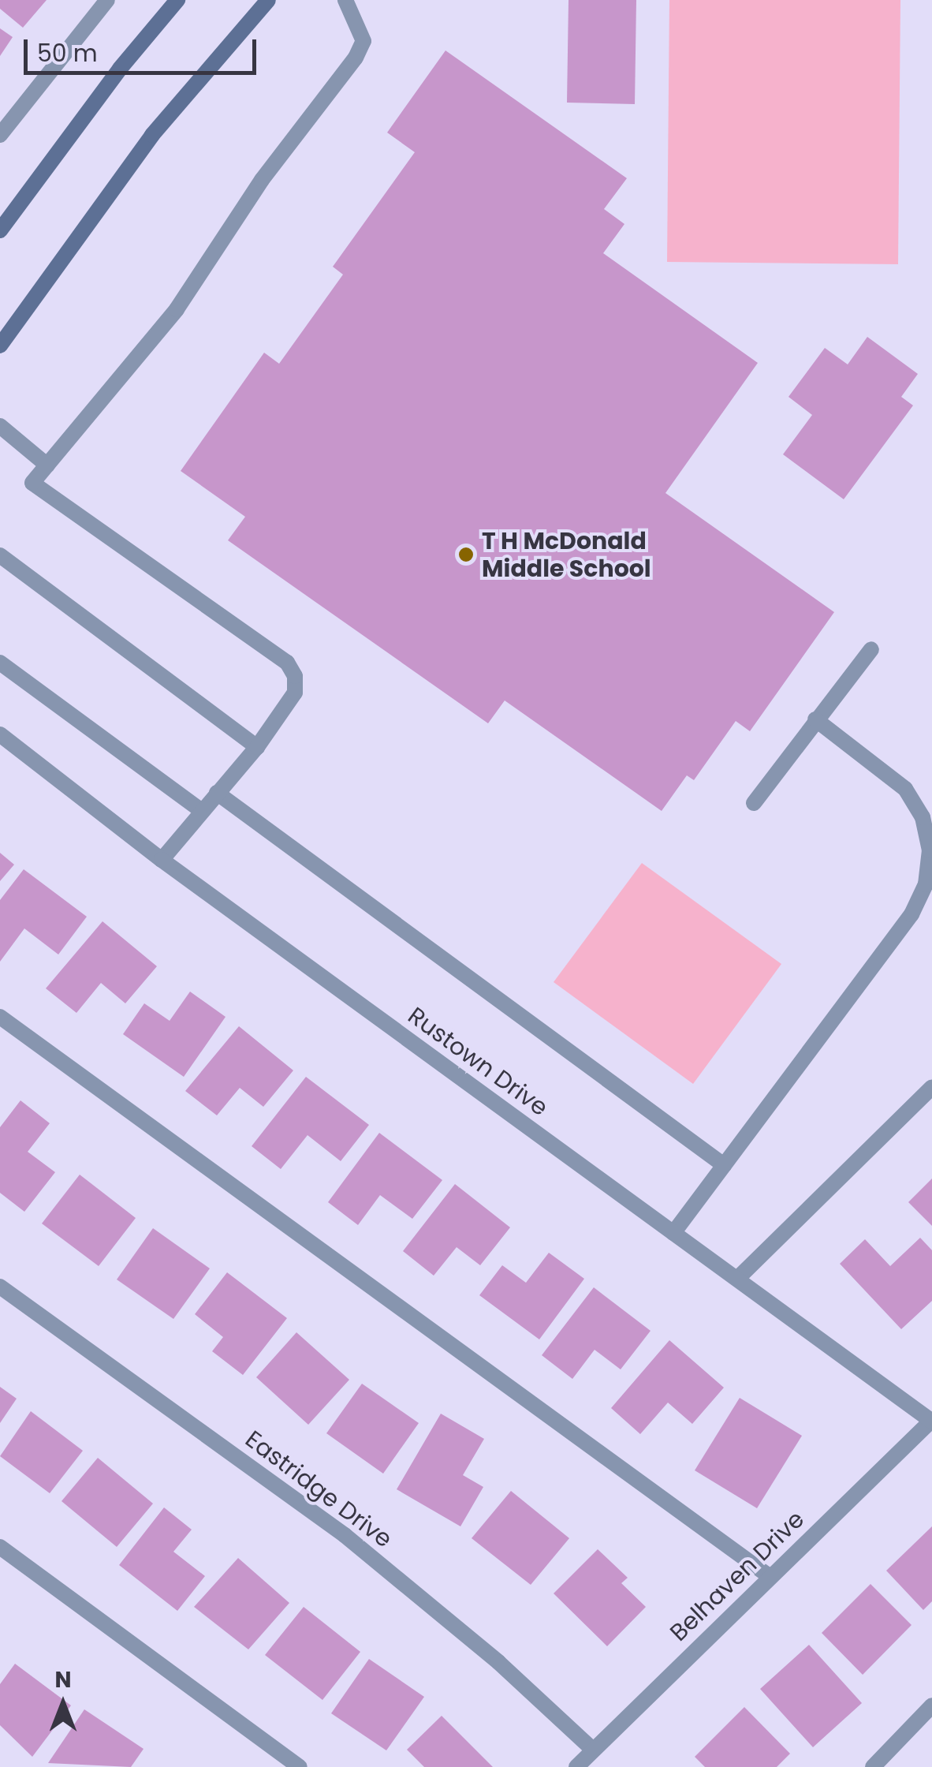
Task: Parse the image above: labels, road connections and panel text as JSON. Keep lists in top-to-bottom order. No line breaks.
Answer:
{"streets":{"street":["Rustown Drive","Eastridge Drive","Belhaven Drive"]},"crossings":[["Rustown Drive","Belhaven Drive"],["Eastridge Drive","Belhaven Drive"]],"places":["T H McDonald Middle School"],"scale_bar":"50 m","north":"top"}
